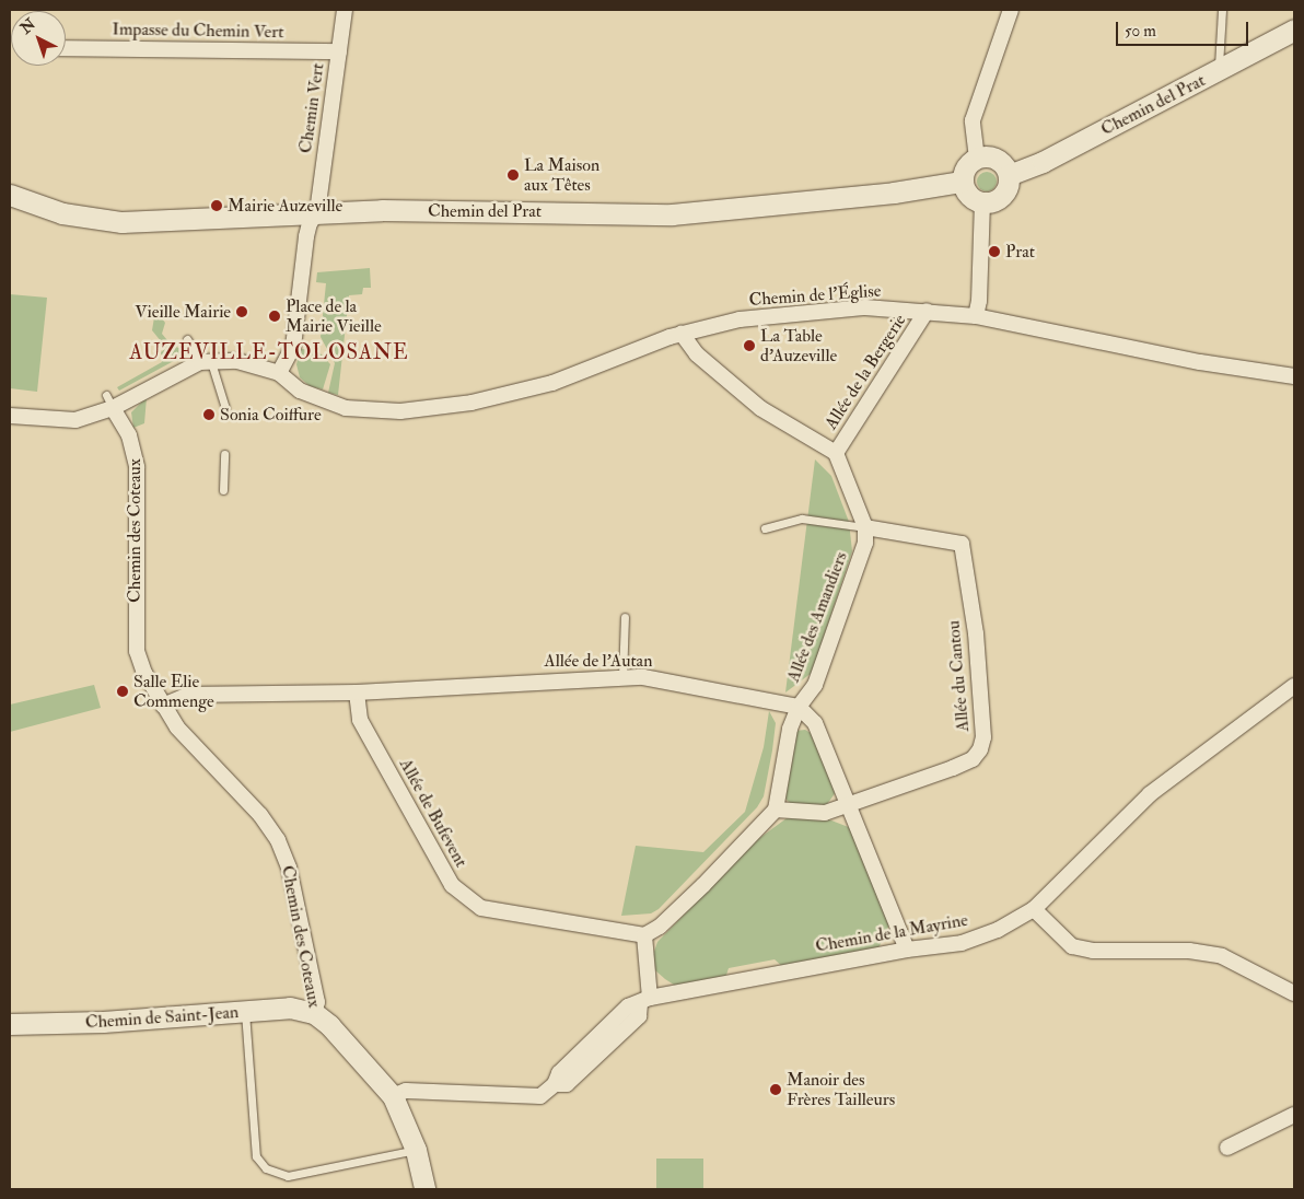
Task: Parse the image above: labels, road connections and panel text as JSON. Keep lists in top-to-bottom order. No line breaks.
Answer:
{"streets":{"street":["Impasse du Chemin Vert","Chemin del Prat","Chemin Vert","Chemin de l'Église","Allée de la Bergerie","Chemin des Coteaux","Allée des Amandiers","Allée de l'Autan","Allée du Cantou","Allée de Bufevent","Chemin de la Mayrine","Chemin de Saint-Jean"]},"crossings":[["Impasse du Chemin Vert","Chemin Vert"],["Chemin del Prat","Chemin Vert"],["Chemin de l'Église","Allée de la Bergerie"],["Chemin des Coteaux","Allée de l'Autan"],["Chemin des Coteaux","Chemin de la Mayrine"],["Chemin des Coteaux","Chemin de Saint-Jean"],["Allée des Amandiers","Allée de l'Autan"],["Allée des Amandiers","Allée du Cantou"],["Allée de l'Autan","Allée de Bufevent"]],"districts":["AUZEVILLE-TOLOSANE"],"places":["La Maison aux Têtes","Mairie Auzeville","Prat","Vieille Mairie","Place de la Mairie Vieille","La Table d'Auzeville","Sonia Coiffure","Salle Elie Commenge","Manoir des Frères Tailleurs"],"scale_bar":"50 m","north":"top left"}
